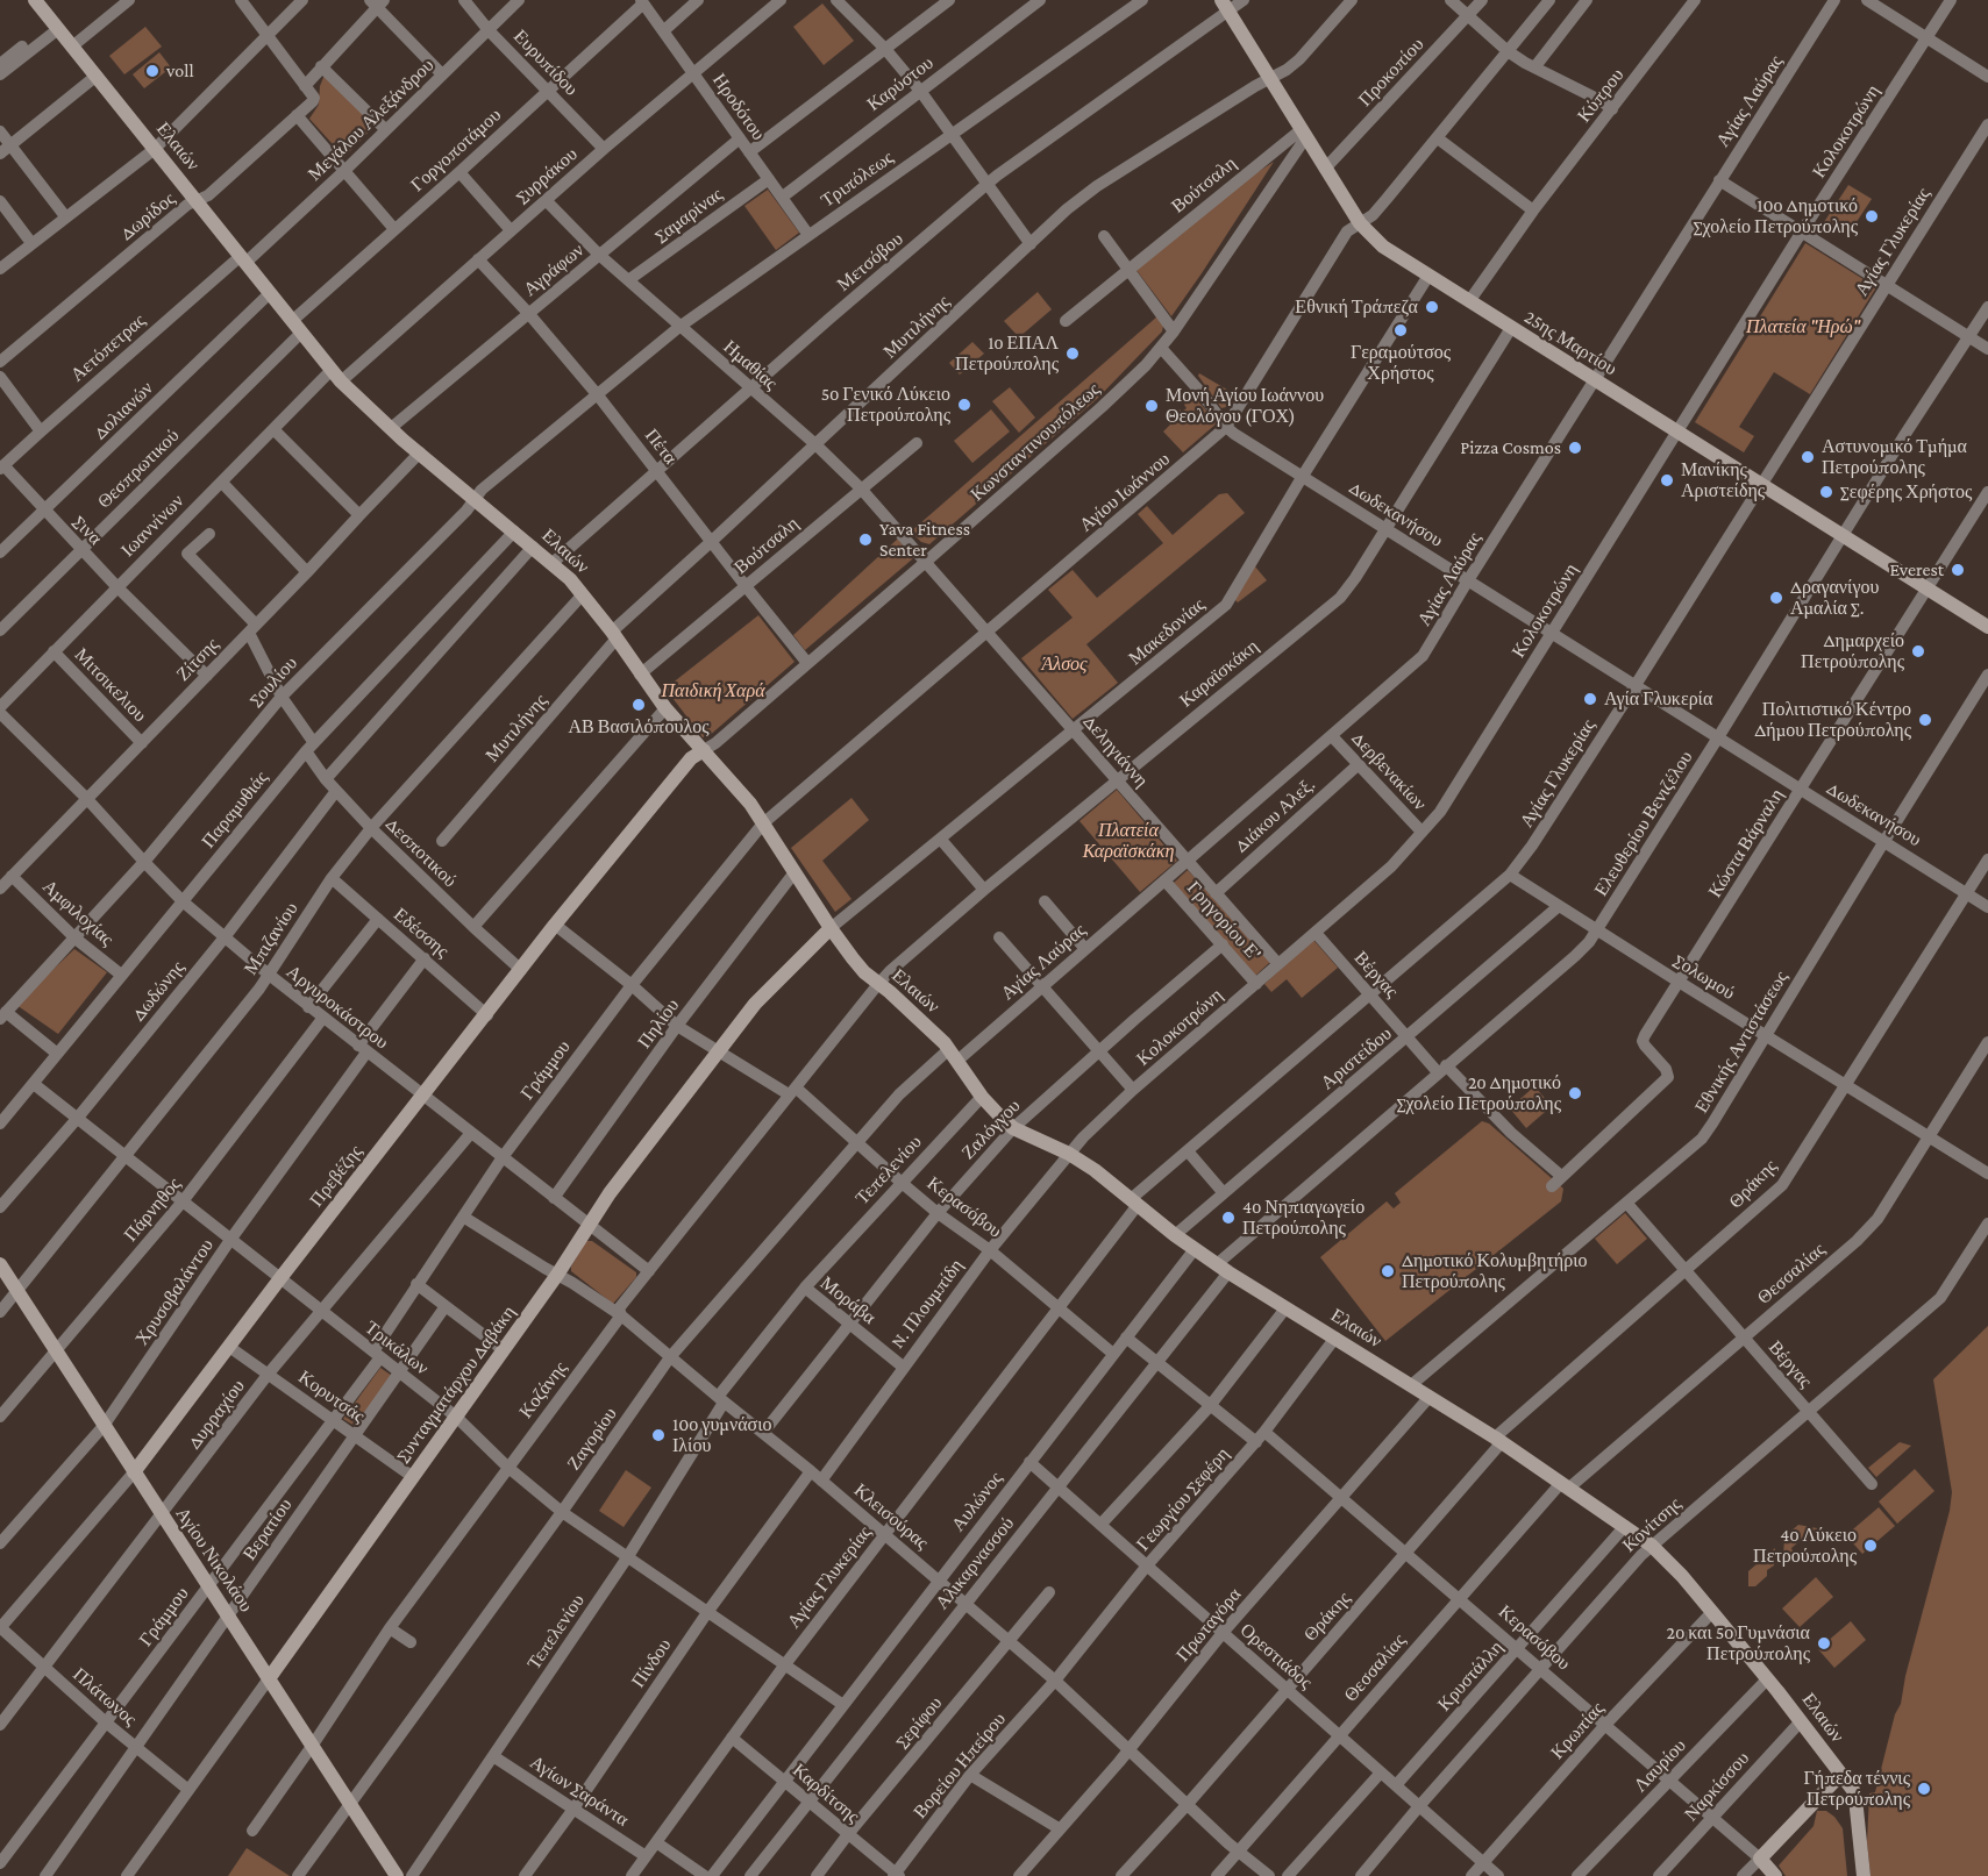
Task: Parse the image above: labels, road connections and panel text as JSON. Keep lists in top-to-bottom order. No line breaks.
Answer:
{"streets":{"street":["Ευρυπίδου","Προκοπίου","Καρύστου","Κύπρου","Αγίας Λαύρας","Ηροδότου","Μεγάλου Αλεξάνδρου","Κολοκοτρώνη","Ελαιών","Γοργοποτάμου","Συρράκου","Τριπόλεως","Βούτσαλη","Σαμαρίνας","Δωρίδος","Αγίας Γλυκερίας","Μετσόβου","Αγράφων","Μυτιλήνης","25ης Μαρτίου","Αετόπετρας","Ημαθίας","Δολιανών","Κωνσταντινουπόλεως","Πέτα","Θεσπρωτικού","Αγίου Ιωάννου","Δωδεκανήσου","Ιωαννίνων","Σινα","Μακεδονίας","Ζίτσης","Καραϊσκάκη","Σουλίου","Μιτσικελιου","Δεληγιάννη","Δερβενακίων","Παραμυθιάς","Διάκου Αλεξ.","Ελευθερίου Βενιζέλου","Κώστα Βάρναλη","Δεσποτικού","Αμφιλοχίας","Γρηγορίου Ε'","Εδέσσης","Μπιζανίου","Βέργας","Σολωμού","Δωδώνης","Αργυροκάστρου","Πηλίου","Εθνικής Αντιστάσεως","Αριστείδου","Γράμμου","Ζαλόγγου","Τεπελενίου","Πρεβέζης","Θράκης","Κερασόβου","Πάρνηθος","Θεσσαλίας","Χρυσοβαλάντου","Μοράβα","N. Πλουμπίδη","Τρικάλων","Συνταγματάρχου Δαβάκη","Κοζάνης","Κορυτσάς","Δυρραχίου","Ζαγορίου","Γεωργίου Σεφέρη","Αυλώνος","Κλεισούρας","Κονίτσης","Βερατίου","Αγίου Νικολάου","Αλικαρνασσού","Πρωταγόρα","Ορεστιάδος","Πίνδου","Κρυστάλλη","Πλάτωνος","Σερίφου","Κρωπίας","Βορείου Ηπείρου","Λαυρίου","Ναρκίσσου","Αγίων Σαράντα","Καρδίτσης"]},"crossings":[["Ευρυπίδου","Μεγάλου Αλεξάνδρου"],["Ευρυπίδου","Γοργοποτάμου"],["Ευρυπίδου","Συρράκου"],["Προκοπίου","25ης Μαρτίου"],["Καρύστου","Ηροδότου"],["Κύπρου","25ης Μαρτίου"],["Αγίας Λαύρας","Ελαιών"],["Αγίας Λαύρας","25ης Μαρτίου"],["Αγίας Λαύρας","Δωδεκανήσου"],["Αγίας Λαύρας","Δεληγιάννη"],["Αγίας Λαύρας","Δερβενακίων"],["Αγίας Λαύρας","Γρηγορίου Ε'"],["Αγίας Λαύρας","Ζαγορίου"],["Ηροδότου","Γοργοποτάμου"],["Ηροδότου","Συρράκου"],["Ηροδότου","Τριπόλεως"],["Ηροδότου","Σαμαρίνας"],["Ηροδότου","Αγράφων"],["Μεγάλου Αλεξάνδρου","Ελαιών"],["Μεγάλου Αλεξάνδρου","Αετόπετρας"],["Κολοκοτρώνη","Ελαιών"],["Κολοκοτρώνη","25ης Μαρτίου"],["Κολοκοτρώνη","Δωδεκανήσου"],["Κολοκοτρώνη","Δεληγιάννη"],["Κολοκοτρώνη","Δερβενακίων"],["Κολοκοτρώνη","Γρηγορίου Ε'"],["Κολοκοτρώνη","Βέργας"],["Κολοκοτρώνη","N. Πλουμπίδη"],["Ελαιών","Γοργοποτάμου"],["Ελαιών","Συρράκου"],["Ελαιών","Βούτσαλη"],["Ελαιών","Δωρίδος"],["Ελαιών","Αγίας Γλυκερίας"],["Ελαιών","Μετσόβου"],["Ελαιών","Αγράφων"],["Ελαιών","Μυτιλήνης"],["Ελαιών","Αετόπετρας"],["Ελαιών","Δολιανών"],["Ελαιών","Κωνσταντινουπόλεως"],["Ελαιών","Θεσπρωτικού"],["Ελαιών","Αγίου Ιωάννου"],["Ελαιών","Ιωαννίνων"],["Ελαιών","Μακεδονίας"],["Ελαιών","Ζίτσης"],["Ελαιών","Καραϊσκάκη"],["Ελαιών","Σουλίου"],["Ελαιών","Παραμυθιάς"],["Ελαιών","Ελευθερίου Βενιζέλου"],["Ελαιών","Μπιζανίου"],["Ελαιών","Πηλίου"],["Ελαιών","Εθνικής Αντιστάσεως"],["Ελαιών","Αριστείδου"],["Ελαιών","Γράμμου"],["Ελαιών","Ζαλόγγου"],["Ελαιών","Τεπελενίου"],["Ελαιών","Πρεβέζης"],["Ελαιών","Θράκης"],["Ελαιών","Θεσσαλίας"],["Ελαιών","N. Πλουμπίδη"],["Ελαιών","Συνταγματάρχου Δαβάκη"],["Ελαιών","Κοζάνης"],["Ελαιών","Ζαγορίου"],["Ελαιών","Γεωργίου Σεφέρη"],["Ελαιών","Αυλώνος"],["Ελαιών","Κονίτσης"],["Ελαιών","Αλικαρνασσού"],["Ελαιών","Πρωταγόρα"],["Ελαιών","Κρυστάλλη"],["Ελαιών","Κρωπίας"],["Ελαιών","Λαυρίου"],["Ελαιών","Ναρκίσσου"],["Συρράκου","Ημαθίας"],["Συρράκου","Πέτα"],["Συρράκου","Ιωαννίνων"],["Τριπόλεως","Ημαθίας"],["Τριπόλεως","Πέτα"],["Τριπόλεως","Σουλίου"],["Βούτσαλη","25ης Μαρτίου"],["Βούτσαλη","Ημαθίας"],["Βούτσαλη","Κωνσταντινουπόλεως"],["Βούτσαλη","Πέτα"],["Σαμαρίνας","Ημαθίας"],["Αγίας Γλυκερίας","25ης Μαρτίου"],["Αγίας Γλυκερίας","Δωδεκανήσου"],["Αγίας Γλυκερίας","Βέργας"],["Αγίας Γλυκερίας","Σολωμού"],["Αγίας Γλυκερίας","Κερασόβου"],["Αγίας Γλυκερίας","Τρικάλων"],["Αγίας Γλυκερίας","Κλεισούρας"],["Αγίας Γλυκερίας","Αγίων Σαράντα"],["Αγίας Γλυκερίας","Καρδίτσης"],["Μετσόβου","25ης Μαρτίου"],["Μετσόβου","Ημαθίας"],["Μετσόβου","Πέτα"],["Αγράφων","Ημαθίας"],["Αγράφων","Πέτα"],["Μυτιλήνης","25ης Μαρτίου"],["Μυτιλήνης","Ημαθίας"],["Μυτιλήνης","Πέτα"],["25ης Μαρτίου","Κωνσταντινουπόλεως"],["25ης Μαρτίου","Αγίου Ιωάννου"],["25ης Μαρτίου","Μακεδονίας"],["25ης Μαρτίου","Καραϊσκάκη"],["25ης Μαρτίου","Ελευθερίου Βενιζέλου"],["25ης Μαρτίου","Κώστα Βάρναλη"],["Αετόπετρας","Σινα"],["Ημαθίας","Κωνσταντινουπόλεως"],["Ημαθίας","Δεληγιάννη"],["Δολιανών","Σινα"],["Κωνσταντινουπόλεως","Πέτα"],["Κωνσταντινουπόλεως","Δωδεκανήσου"],["Κωνσταντινουπόλεως","Δεληγιάννη"],["Κωνσταντινουπόλεως","Πρεβέζης"],["Πέτα","Σουλίου"],["Θεσπρωτικού","Σινα"],["Αγίου Ιωάννου","Δωδεκανήσου"],["Αγίου Ιωάννου","Δεληγιάννη"],["Αγίου Ιωάννου","Γράμμου"],["Δωδεκανήσου","Μακεδονίας"],["Δωδεκανήσου","Καραϊσκάκη"],["Δωδεκανήσου","Ελευθερίου Βενιζέλου"],["Δωδεκανήσου","Κώστα Βάρναλη"],["Δωδεκανήσου","Εθνικής Αντιστάσεως"],["Δωδεκανήσου","Θράκης"],["Ιωαννίνων","Σινα"],["Ιωαννίνων","Μιτσικελιου"],["Σινα","Ζίτσης"],["Μακεδονίας","Δεληγιάννη"],["Μακεδονίας","Συνταγματάρχου Δαβάκη"],["Ζίτσης","Μιτσικελιου"],["Ζίτσης","Δεσποτικού"],["Ζίτσης","Αμφιλοχίας"],["Ζίτσης","Αργυροκάστρου"],["Καραϊσκάκη","Δεληγιάννη"],["Καραϊσκάκη","Κοζάνης"],["Σουλίου","Δεσποτικού"],["Σουλίου","Αμφιλοχίας"],["Σουλίου","Αργυροκάστρου"],["Δεληγιάννη","Διάκου Αλεξ."],["Δερβενακίων","Διάκου Αλεξ."],["Παραμυθιάς","Δεσποτικού"],["Παραμυθιάς","Αμφιλοχίας"],["Παραμυθιάς","Αργυροκάστρου"],["Παραμυθιάς","Τρικάλων"],["Ελευθερίου Βενιζέλου","Βέργας"],["Ελευθερίου Βενιζέλου","Σολωμού"],["Ελευθερίου Βενιζέλου","Αλικαρνασσού"],["Κώστα Βάρναλη","Βέργας"],["Κώστα Βάρναλη","Σολωμού"],["Δεσποτικού","Μπιζανίου"],["Δεσποτικού","Δωδώνης"],["Δεσποτικού","Πρεβέζης"],["Γρηγορίου Ε'","Ζαλόγγου"],["Εδέσσης","Μπιζανίου"],["Εδέσσης","Πρεβέζης"],["Εδέσσης","Χρυσοβαλάντου"],["Μπιζανίου","Αργυροκάστρου"],["Μπιζανίου","Τρικάλων"],["Μπιζανίου","Αγίου Νικολάου"],["Βέργας","Εθνικής Αντιστάσεως"],["Βέργας","Αριστείδου"],["Βέργας","Θράκης"],["Βέργας","Θεσσαλίας"],["Βέργας","Κονίτσης"],["Σολωμού","Εθνικής Αντιστάσεως"],["Σολωμού","Αριστείδου"],["Σολωμού","Θράκης"],["Σολωμού","Θεσσαλίας"],["Δωδώνης","Αργυροκάστρου"],["Δωδώνης","Τρικάλων"],["Αργυροκάστρου","Πηλίου"],["Αργυροκάστρου","Γράμμου"],["Αργυροκάστρου","Πρεβέζης"],["Αργυροκάστρου","Πάρνηθος"],["Αργυροκάστρου","Χρυσοβαλάντου"],["Αργυροκάστρου","Συνταγματάρχου Δαβάκη"],["Αργυροκάστρου","Κοζάνης"],["Αργυροκάστρου","Δυρραχίου"],["Πηλίου","Κερασόβου"],["Γράμμου","Κερασόβου"],["Γράμμου","Τρικάλων"],["Γράμμου","Κορυτσάς"],["Γράμμου","Κλεισούρας"],["Γράμμου","Αγίου Νικολάου"],["Γράμμου","Πλάτωνος"],["Ζαλόγγου","Κερασόβου"],["Ζαλόγγου","Μοράβα"],["Ζαλόγγου","Κλεισούρας"],["Τεπελενίου","Κερασόβου"],["Τεπελενίου","Μοράβα"],["Τεπελενίου","Τρικάλων"],["Τεπελενίου","Κλεισούρας"],["Τεπελενίου","Αγίων Σαράντα"],["Πρεβέζης","Κερασόβου"],["Πρεβέζης","Τρικάλων"],["Πρεβέζης","Κορυτσάς"],["Πρεβέζης","Αγίου Νικολάου"],["Πρεβέζης","Πλάτωνος"],["Θράκης","Κερασόβου"],["Θράκης","Κλεισούρας"],["Θράκης","Ορεστιάδος"],["Κερασόβου","Θεσσαλίας"],["Κερασόβου","N. Πλουμπίδη"],["Κερασόβου","Συνταγματάρχου Δαβάκη"],["Κερασόβου","Κοζάνης"],["Κερασόβου","Ζαγορίου"],["Κερασόβου","Γεωργίου Σεφέρη"],["Κερασόβου","Αυλώνος"],["Κερασόβου","Κονίτσης"],["Κερασόβου","Αλικαρνασσού"],["Κερασόβου","Πρωταγόρα"],["Κερασόβου","Κρυστάλλη"],["Κερασόβου","Κρωπίας"],["Κερασόβου","Λαυρίου"],["Κερασόβου","Ναρκίσσου"],["Πάρνηθος","Τρικάλων"],["Πάρνηθος","Αγίου Νικολάου"],["Θεσσαλίας","Κλεισούρας"],["Θεσσαλίας","Ορεστιάδος"],["Χρυσοβαλάντου","Τρικάλων"],["Χρυσοβαλάντου","Αγίου Νικολάου"],["Μοράβα","N. Πλουμπίδη"],["N. Πλουμπίδη","Κλεισούρας"],["Τρικάλων","Συνταγματάρχου Δαβάκη"],["Τρικάλων","Κοζάνης"],["Τρικάλων","Δυρραχίου"],["Τρικάλων","Ζαγορίου"],["Τρικάλων","Αυλώνος"],["Τρικάλων","Βερατίου"],["Τρικάλων","Πίνδου"],["Συνταγματάρχου Δαβάκη","Κορυτσάς"],["Συνταγματάρχου Δαβάκη","Κλεισούρας"],["Συνταγματάρχου Δαβάκη","Αγίου Νικολάου"],["Συνταγματάρχου Δαβάκη","Πλάτωνος"],["Κοζάνης","Κλεισούρας"],["Κοζάνης","Αγίου Νικολάου"],["Κορυτσάς","Δυρραχίου"],["Κορυτσάς","Βερατίου"],["Δυρραχίου","Αγίου Νικολάου"],["Δυρραχίου","Πλάτωνος"],["Ζαγορίου","Κλεισούρας"],["Ζαγορίου","Αγίου Νικολάου"],["Γεωργίου Σεφέρη","Κλεισούρας"],["Γεωργίου Σεφέρη","Ορεστιάδος"],["Γεωργίου Σεφέρη","Βορείου Ηπείρου"],["Αυλώνος","Κλεισούρας"],["Αυλώνος","Ορεστιάδος"],["Αυλώνος","Καρδίτσης"],["Κλεισούρας","Αλικαρνασσού"],["Κλεισούρας","Πρωταγόρα"],["Κλεισούρας","Πίνδου"],["Κλεισούρας","Σερίφου"],["Κλεισούρας","Βορείου Ηπείρου"],["Κονίτσης","Ορεστιάδος"],["Βερατίου","Αγίου Νικολάου"],["Βερατίου","Πλάτωνος"],["Αλικαρνασσού","Ορεστιάδος"],["Αλικαρνασσού","Καρδίτσης"],["Πρωταγόρα","Ορεστιάδος"],["Ορεστιάδος","Κρυστάλλη"],["Ορεστιάδος","Κρωπίας"],["Πίνδου","Αγίων Σαράντα"],["Σερίφου","Καρδίτσης"],["Βορείου Ηπείρου","Καρδίτσης"]],"parks":["Πλατεία \"Ηρώ\"","Άλσος","Παιδική Χαρά","Πλατεία Καραϊσκάκη"],"places":["voll","10ο Δημοτικό Σχολείο Πετρούπολης","Εθνική Τράπεζα","Γεραμούτσος Χρήστος","1ο ΕΠΑΛ Πετρούπολης","5ο Γενικό Λύκειο Πετρούπολης","Μονή Αγίου Ιωάννου Θεολόγου (ΓΟΧ)","Pizza Cosmos","Αστυνομικό Τμήμα Πετρούπολης","Μανίκης Αριστείδης","Σεφέρης Χρήστος","Yava Fitness Senter","Everest","Δραγανίγου Αμαλία Σ.","Δημαρχείο Πετρούπολης","Αγία Γλυκερία","ΑΒ Βασιλόπουλος","Πολιτιστικό Κέντρο Δήμου Πετρούπολης","2ο Δημοτικό Σχολείο Πετρούπολης","4ο Νηπιαγωγείο Πετρούπολης","Δημοτικό Κολυμβητήριο Πετρούπολης","10ο γυμνάσιο Ιλίου","4ο Λύκειο Πετρούπολης","2ο και 5ο Γυμνάσια Πετρούπολης","Γήπεδα τέννις Πετρούπολης"]}
